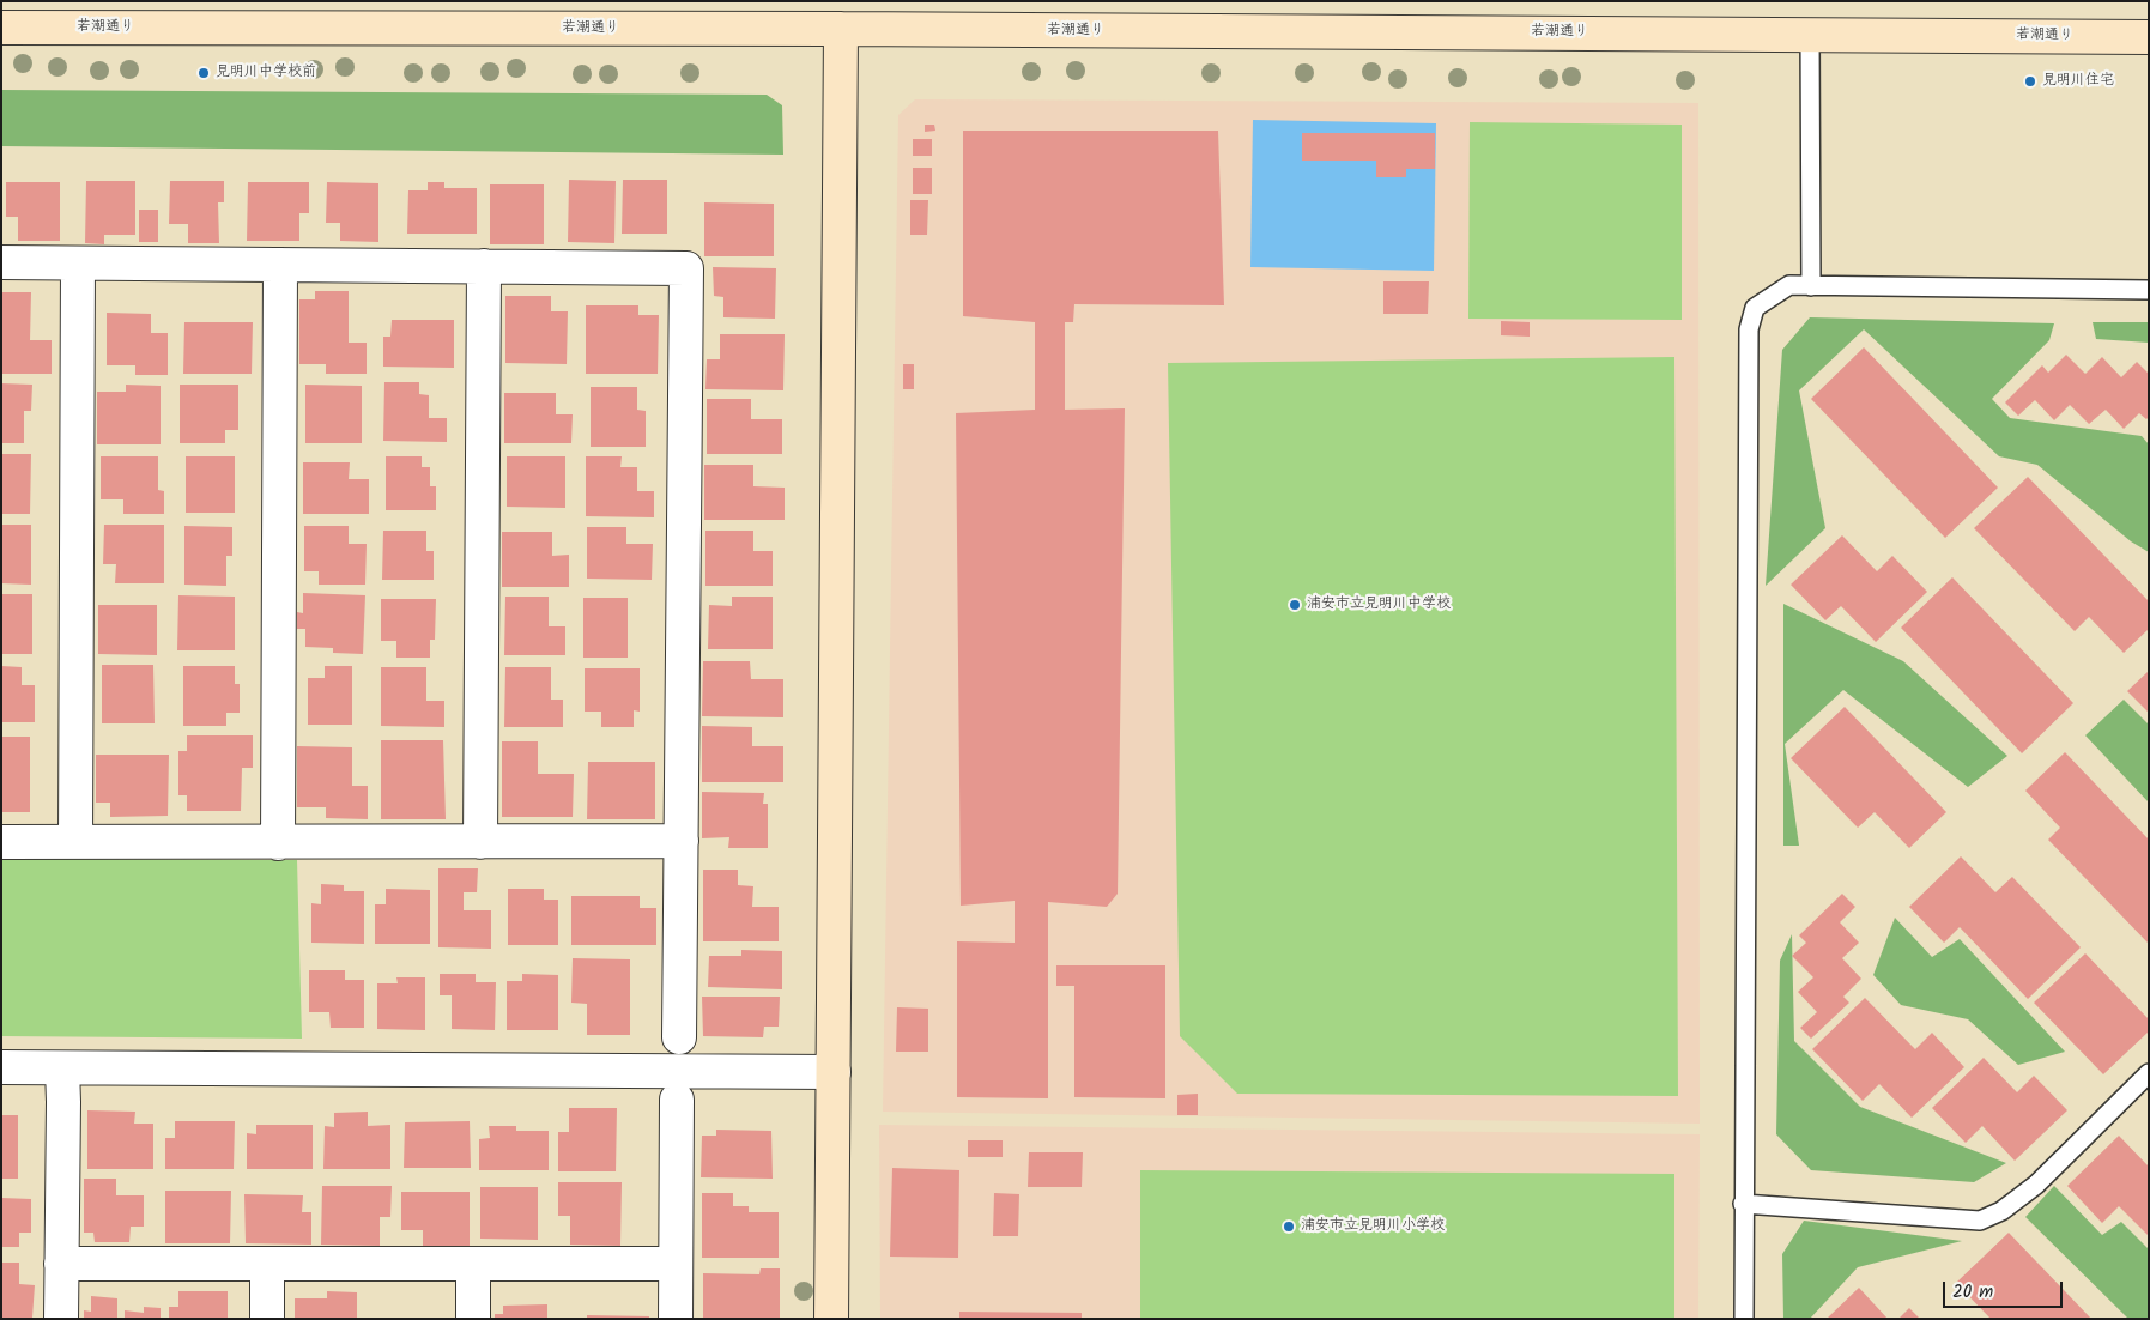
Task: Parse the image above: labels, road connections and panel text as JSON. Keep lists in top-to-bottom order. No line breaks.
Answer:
{"streets":{"main road":["若潮通り"]},"places":["見明川中学校前","見明川住宅","浦安市立見明川中学校","浦安市立見明川小学校"],"scale_bar":"20 m"}
